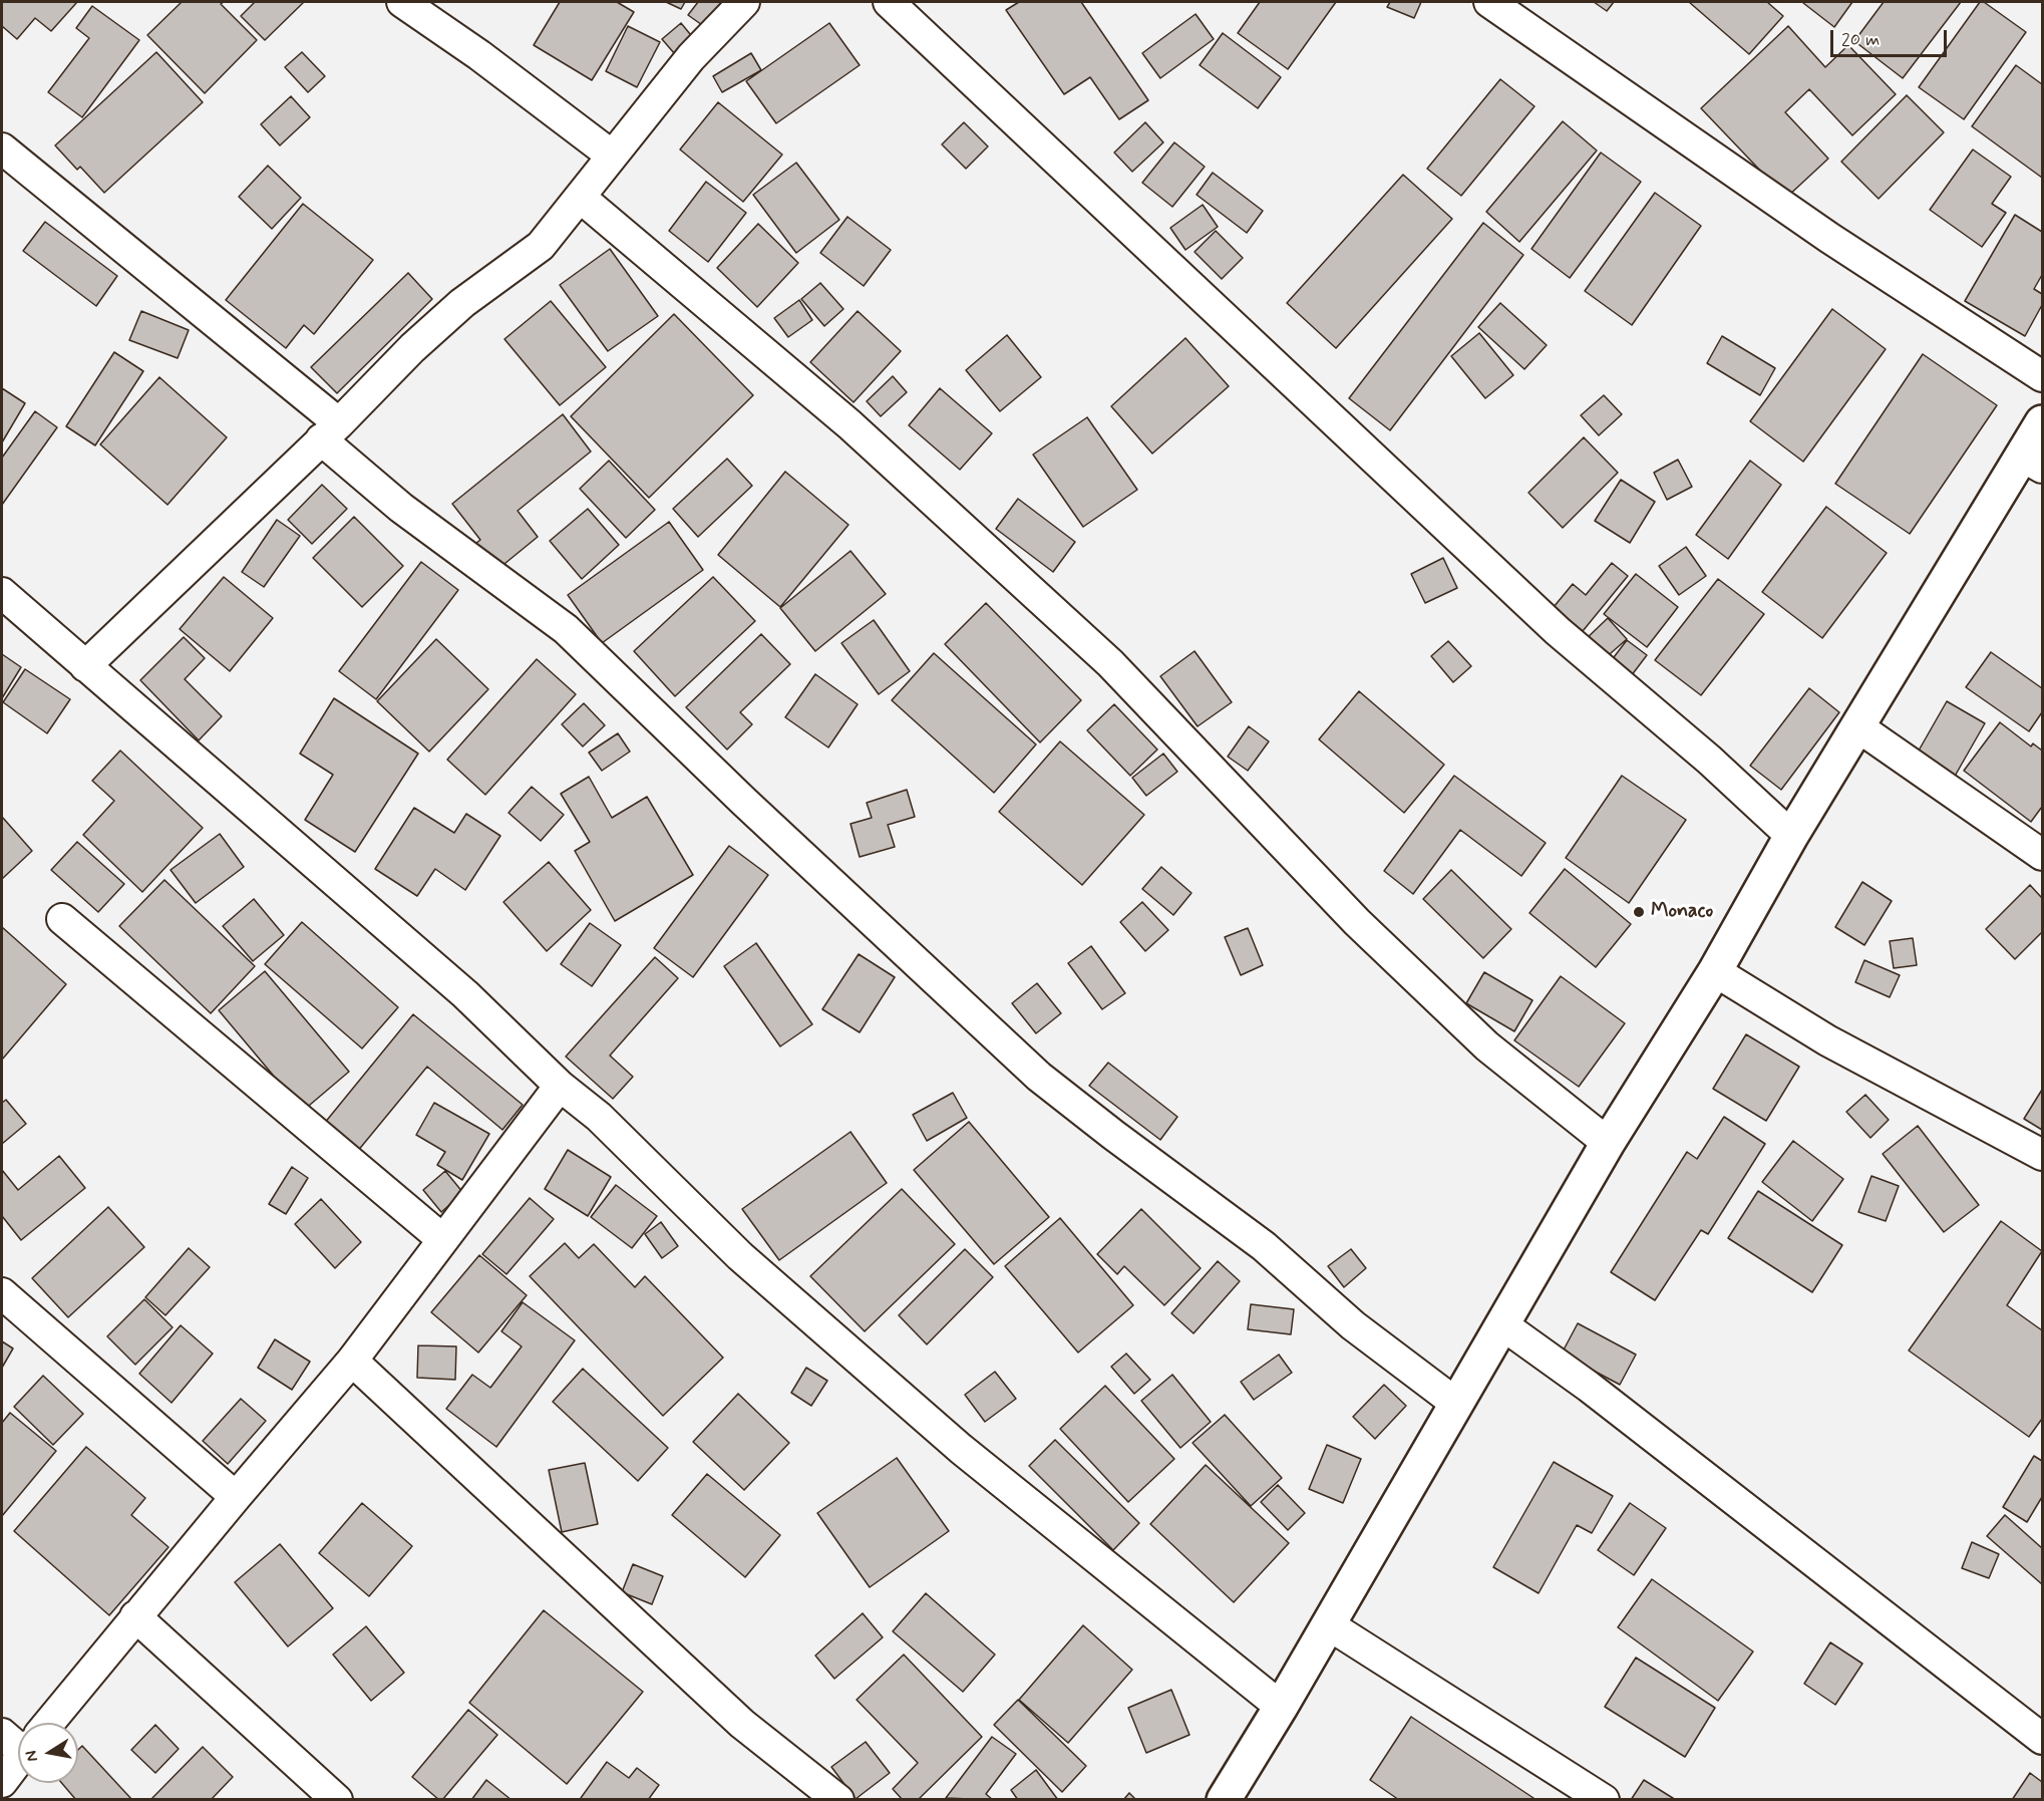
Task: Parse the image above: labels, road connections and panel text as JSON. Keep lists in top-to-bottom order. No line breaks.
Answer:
{"places":["Monaco"],"scale_bar":"20 m","north":"left"}
